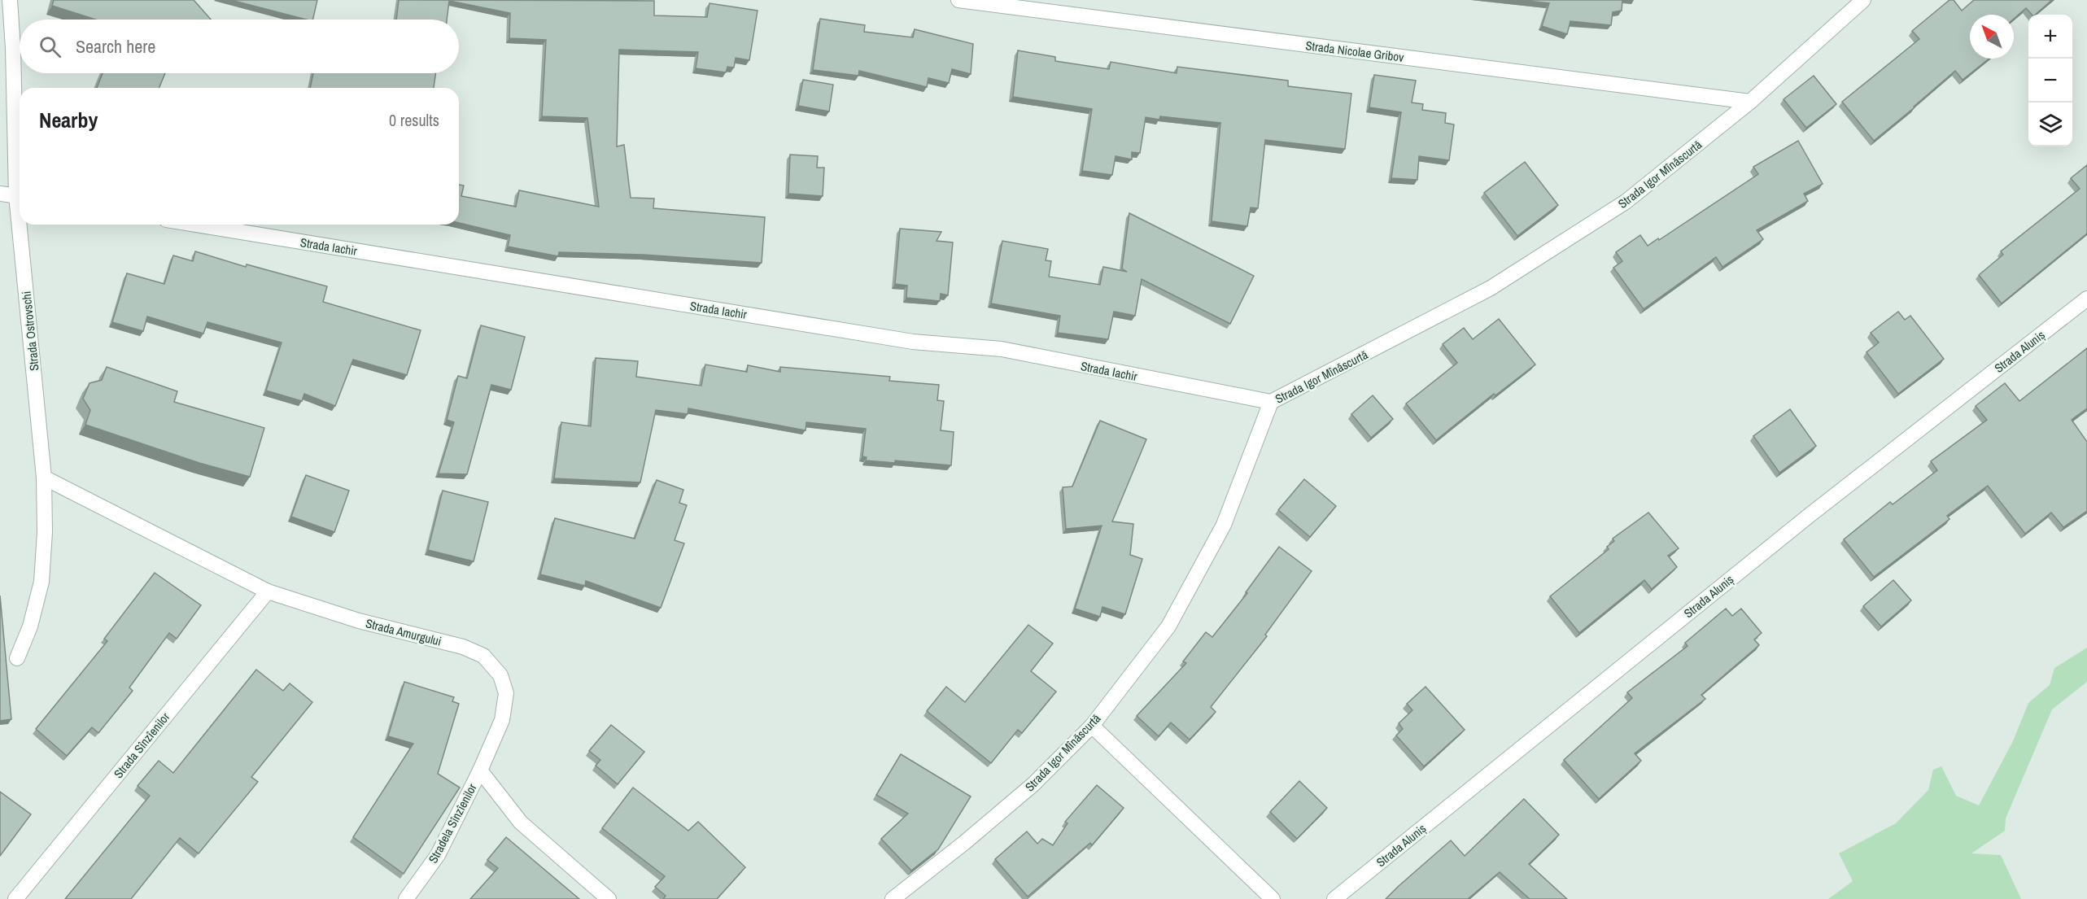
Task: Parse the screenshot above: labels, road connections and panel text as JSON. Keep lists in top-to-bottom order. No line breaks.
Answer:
{"streets":{"street":["Strada Nicolae Gribov","Strada Igor Mînăscurtă","Strada Iachir","Strada Ostrovschi","Strada Aluniș","Strada Amurgului","Strada Sînzîenilor","Stradela Sînzîenilor"]},"crossings":[["Strada Nicolae Gribov","Strada Igor Mînăscurtă"],["Strada Igor Mînăscurtă","Strada Iachir"],["Strada Ostrovschi","Strada Amurgului"],["Strada Amurgului","Strada Sînzîenilor"],["Strada Amurgului","Stradela Sînzîenilor"]],"north":"top left","page":{"map_buttons":["+","−"],"search":"Search here","heading":["Nearby","0 results"]}}
